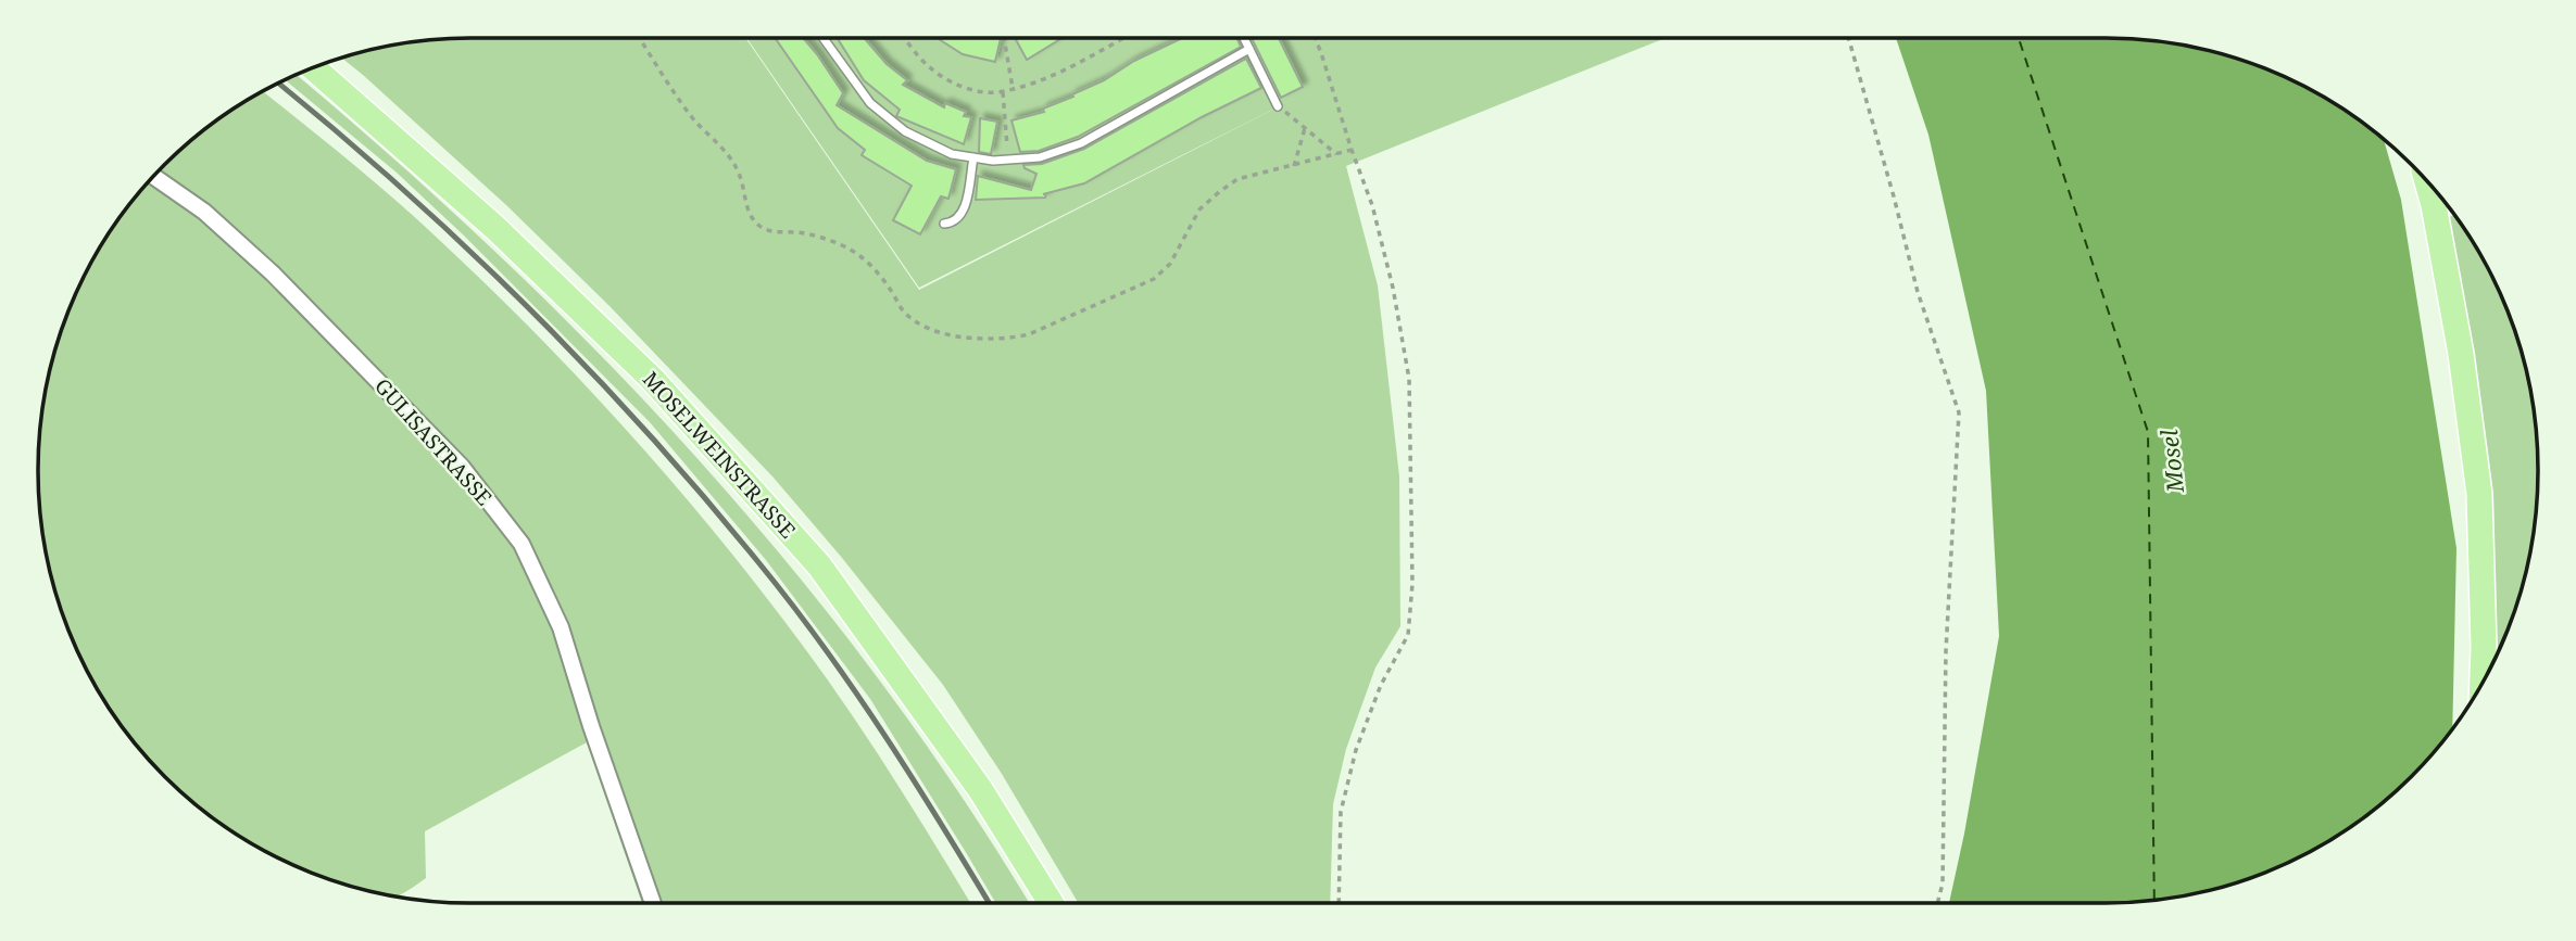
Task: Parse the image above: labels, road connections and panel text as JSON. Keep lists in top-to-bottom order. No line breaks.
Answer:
{"streets":{"main road":["MOSELWEINSTRASSE"],"street":["GULISASTRASSE"]},"water":["Mosel"]}
